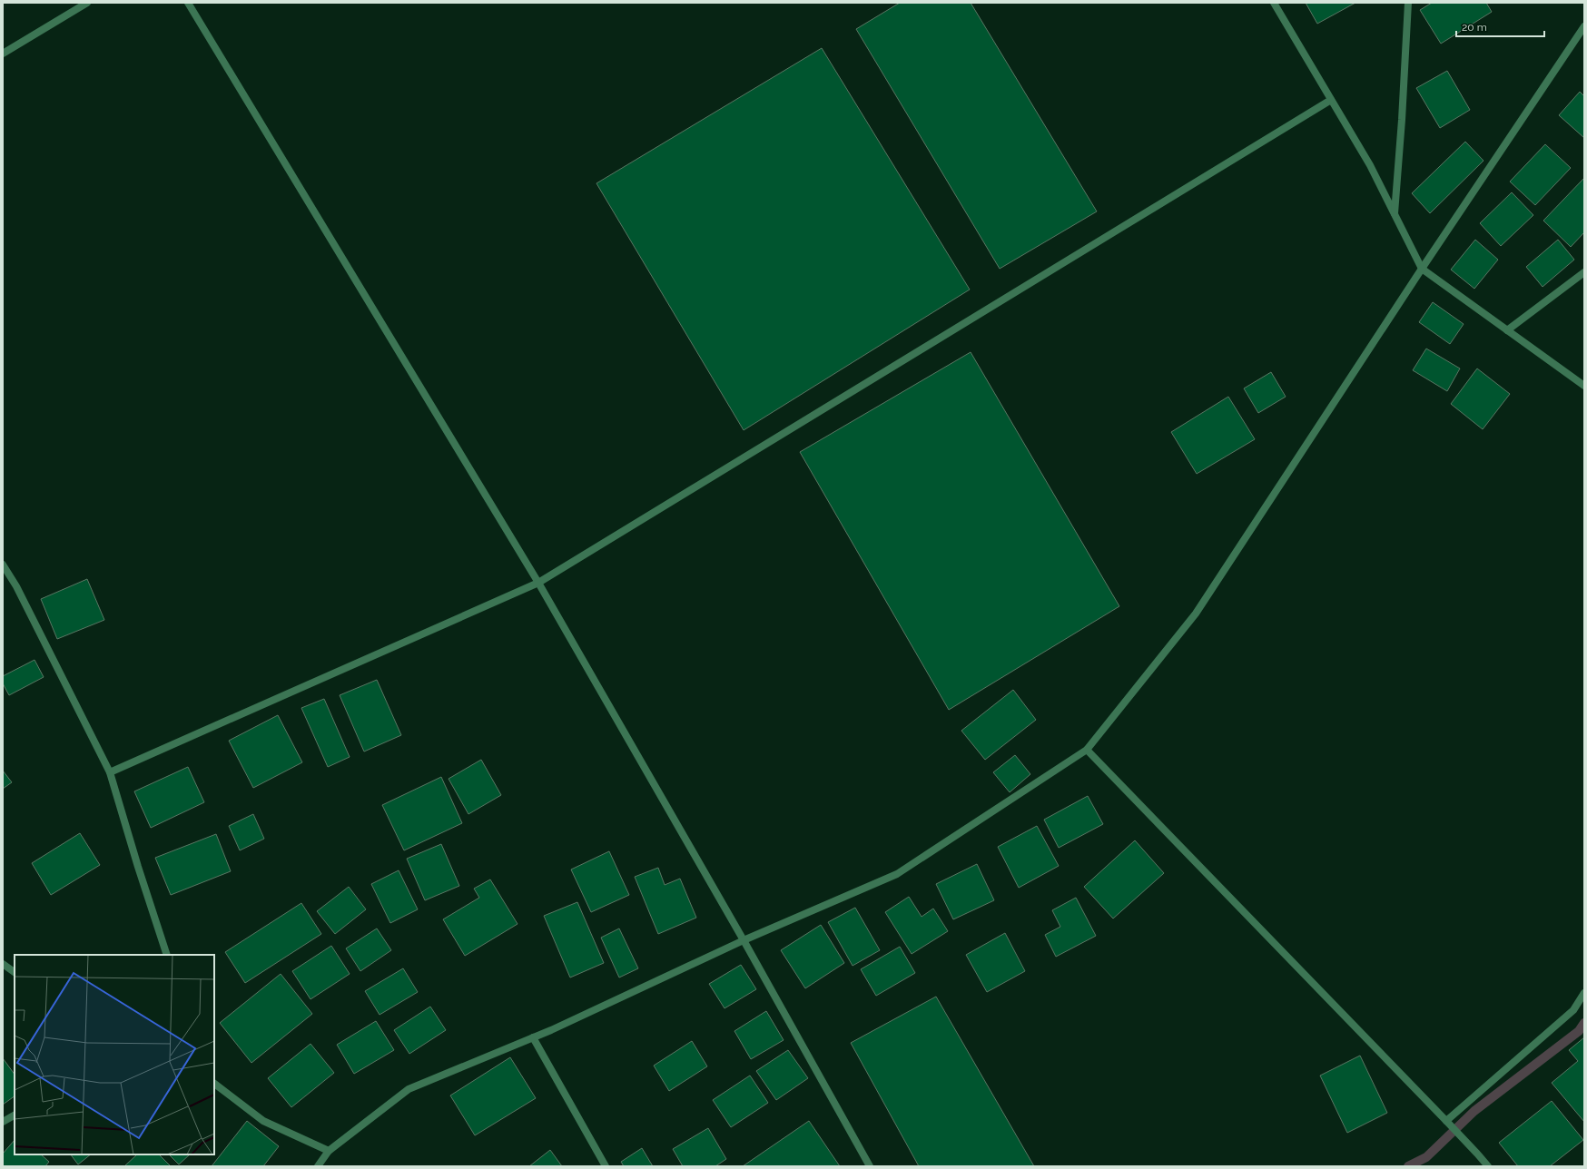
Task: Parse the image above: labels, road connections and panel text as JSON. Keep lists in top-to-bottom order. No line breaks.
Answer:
{"scale_bar":"20 m"}
